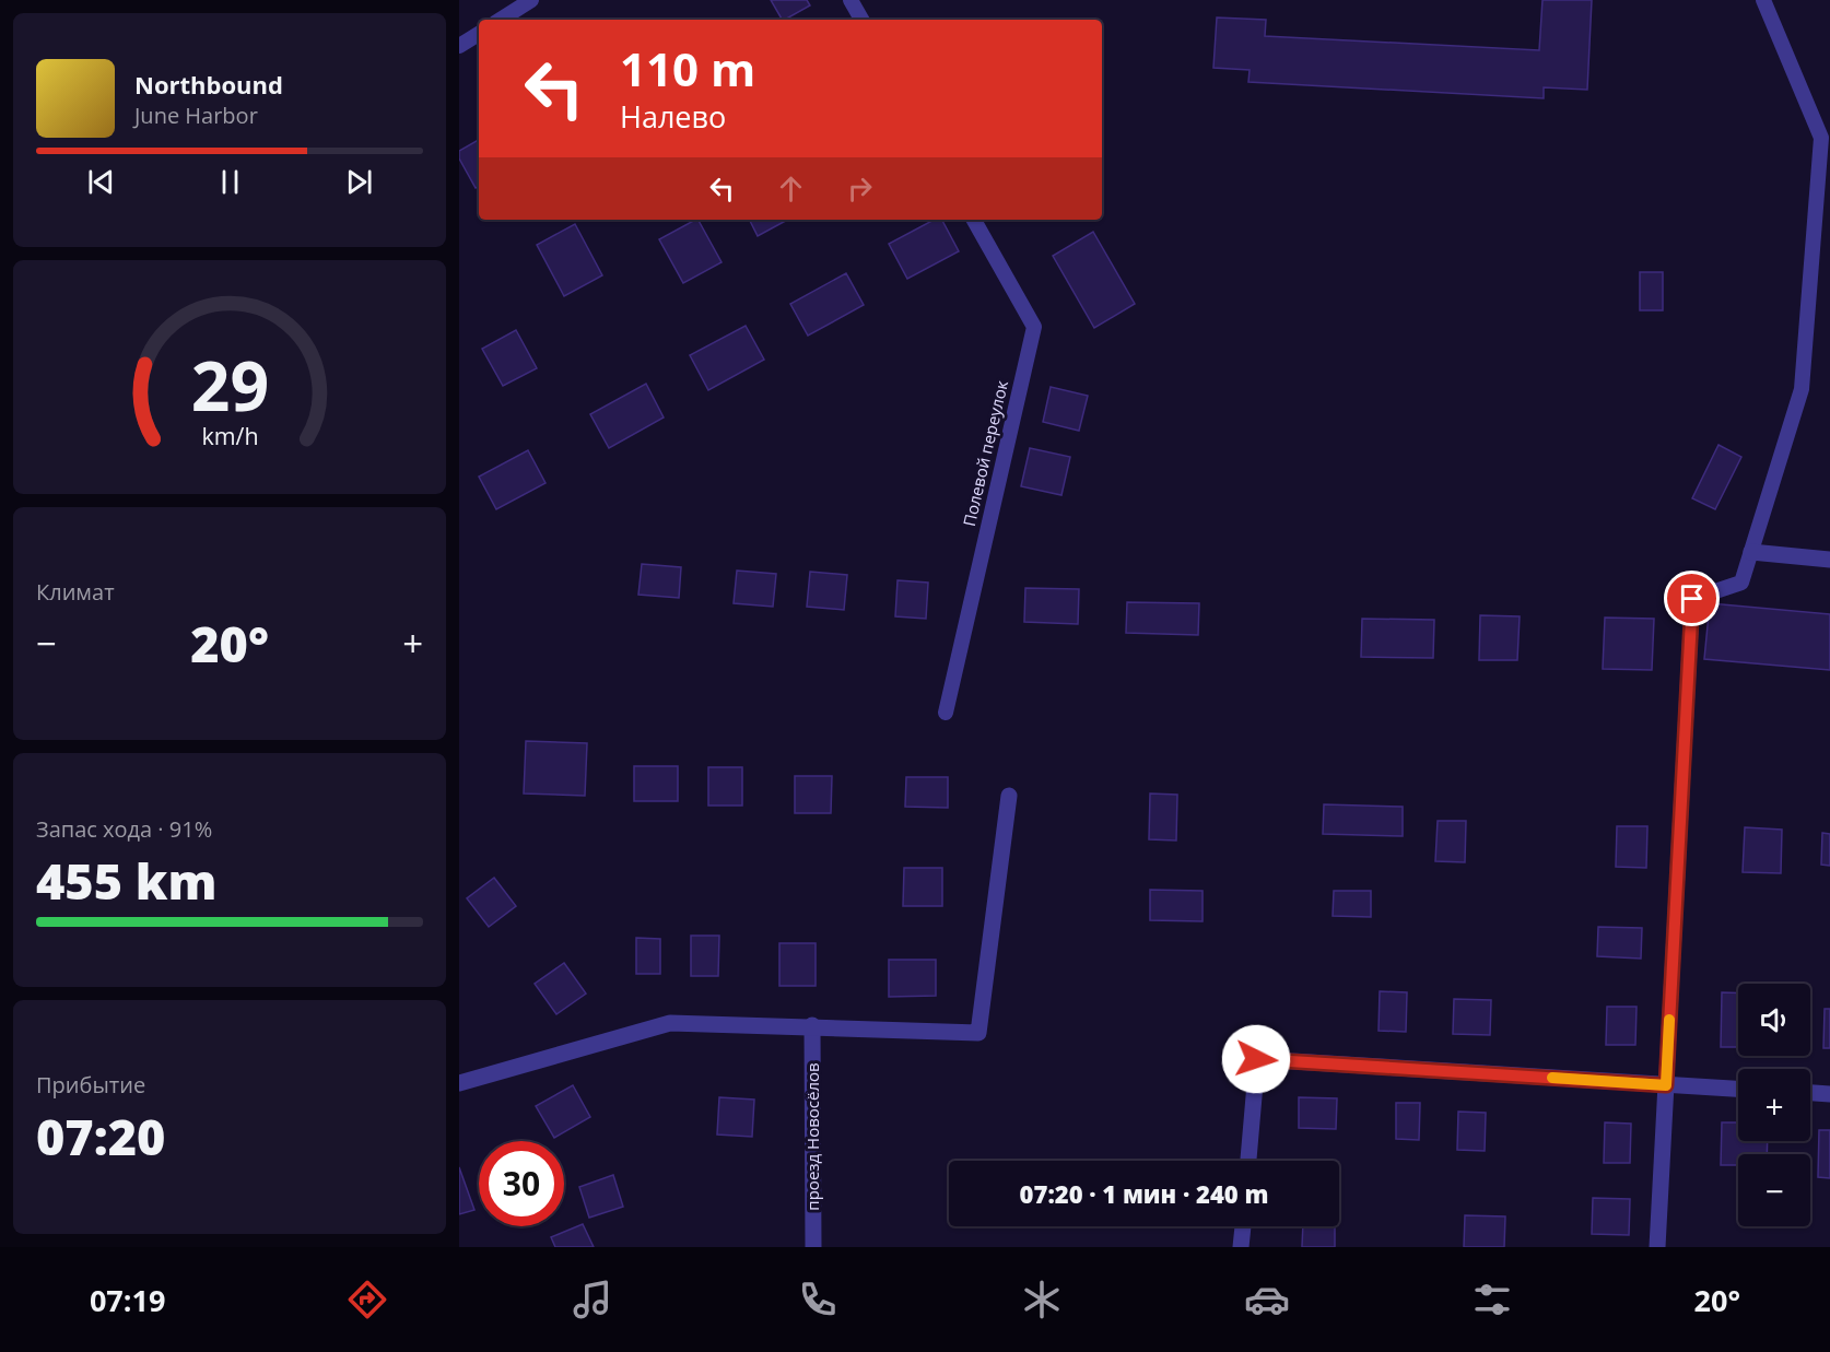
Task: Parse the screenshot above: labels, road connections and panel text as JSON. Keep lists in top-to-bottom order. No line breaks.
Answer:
{"streets":{"street":["проезд Новосёлов"],"lane":["Полевой переулок"]},"page":{"turn":["110 m","Налево"],"song":["Northbound","June Harbor"],"tile":["Климат",["Запас хода · 91%","455 km"],["Прибытие","07:20"]],"heat":["−","20°","+"],"map_buttons":["+","−"],"limit":"30","trip":"07:20 · 1 мин · 240 m","tabs":["07:19","20°"],"gauge":["29","km/h"]}}
